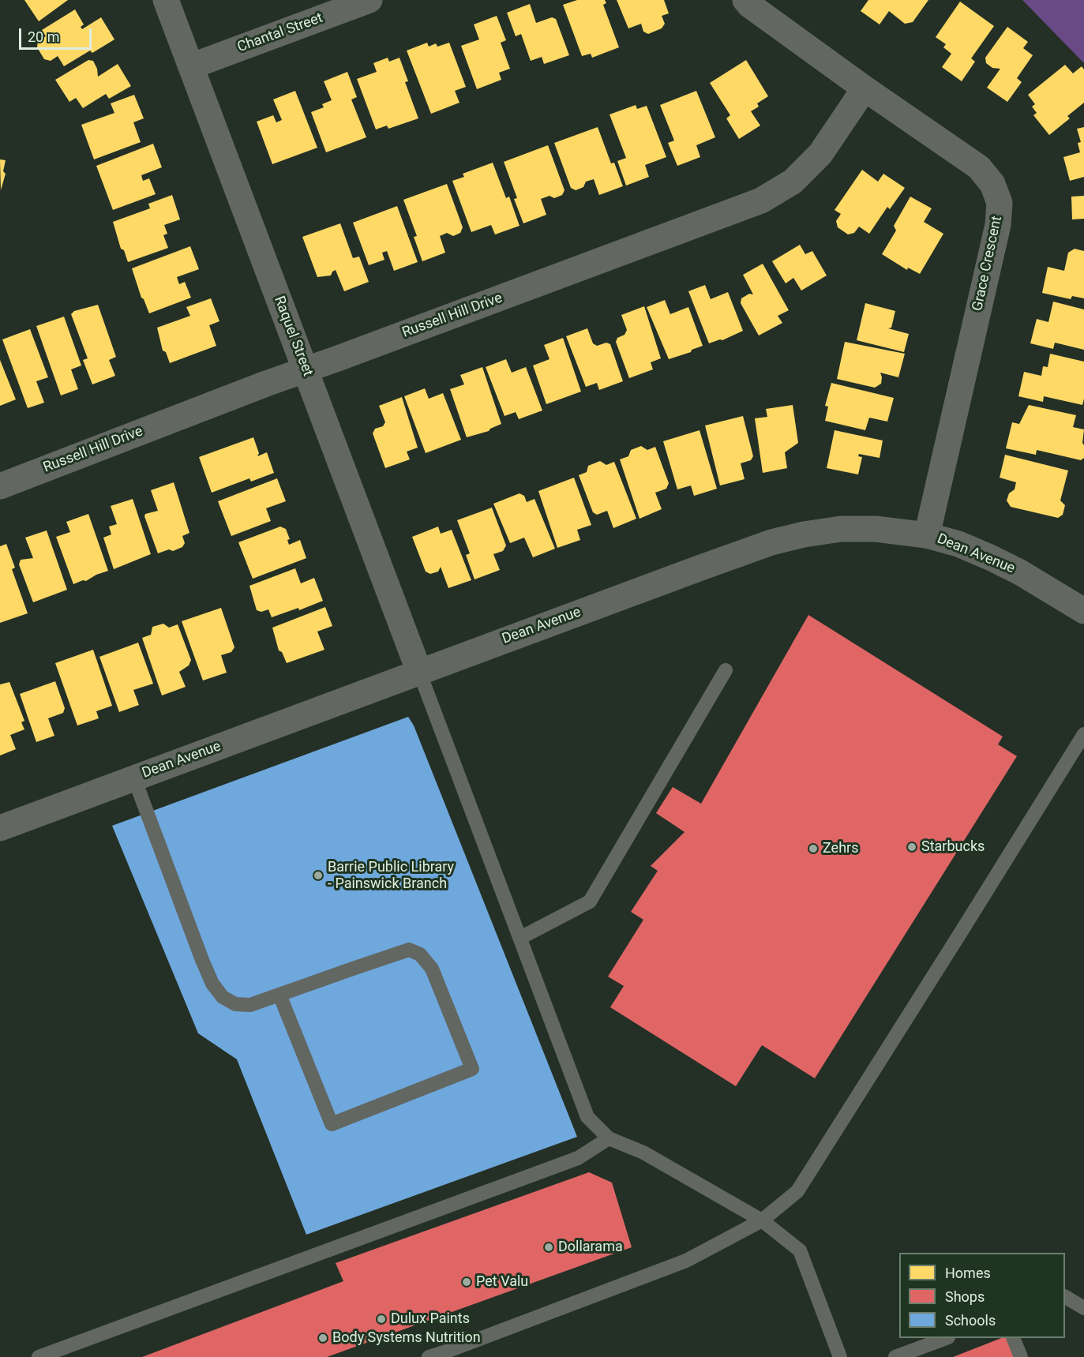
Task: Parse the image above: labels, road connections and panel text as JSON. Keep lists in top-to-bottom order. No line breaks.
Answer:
{"streets":{"street":["Chantal Street","Grace Crescent","Russell Hill Drive","Raquel Street","Dean Avenue"]},"crossings":[["Chantal Street","Raquel Street"],["Grace Crescent","Russell Hill Drive"],["Grace Crescent","Dean Avenue"],["Russell Hill Drive","Raquel Street"],["Raquel Street","Dean Avenue"]],"places":["Starbucks","Zehrs","Barrie Public Library - Painswick Branch","Dollarama","Pet Valu","Dulux Paints","Body Systems Nutrition"],"legend":["Homes","Shops","Schools"],"scale_bar":"20 m"}
